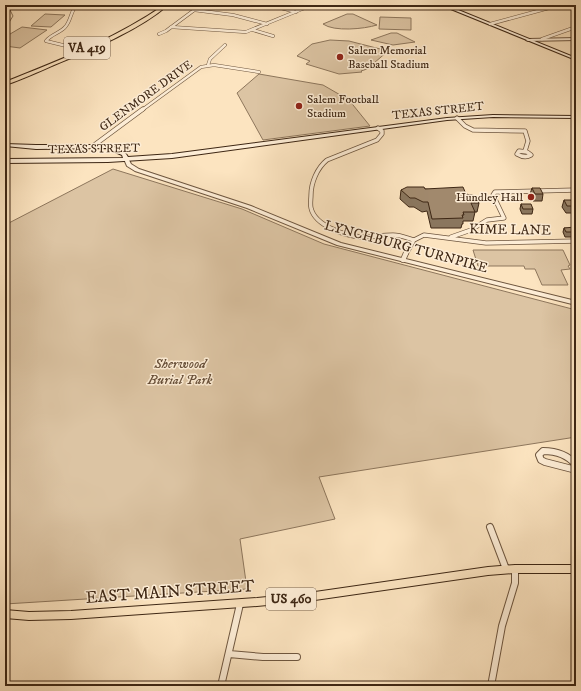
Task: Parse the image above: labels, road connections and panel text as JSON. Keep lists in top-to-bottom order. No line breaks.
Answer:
{"streets":{"main road":["VA 419","TEXAS STREET","LYNCHBURG TURNPIKE","EAST MAIN STREET","US 460"],"street":["GLENMORE DRIVE","KIME LANE"]},"crossings":[["GLENMORE DRIVE","LYNCHBURG TURNPIKE"],["TEXAS STREET","LYNCHBURG TURNPIKE"]],"parks":["Sherwood Burial Park"],"places":["Salem Memorial Baseball Stadium","Salem Football Stadium","Hundley Hall"]}
